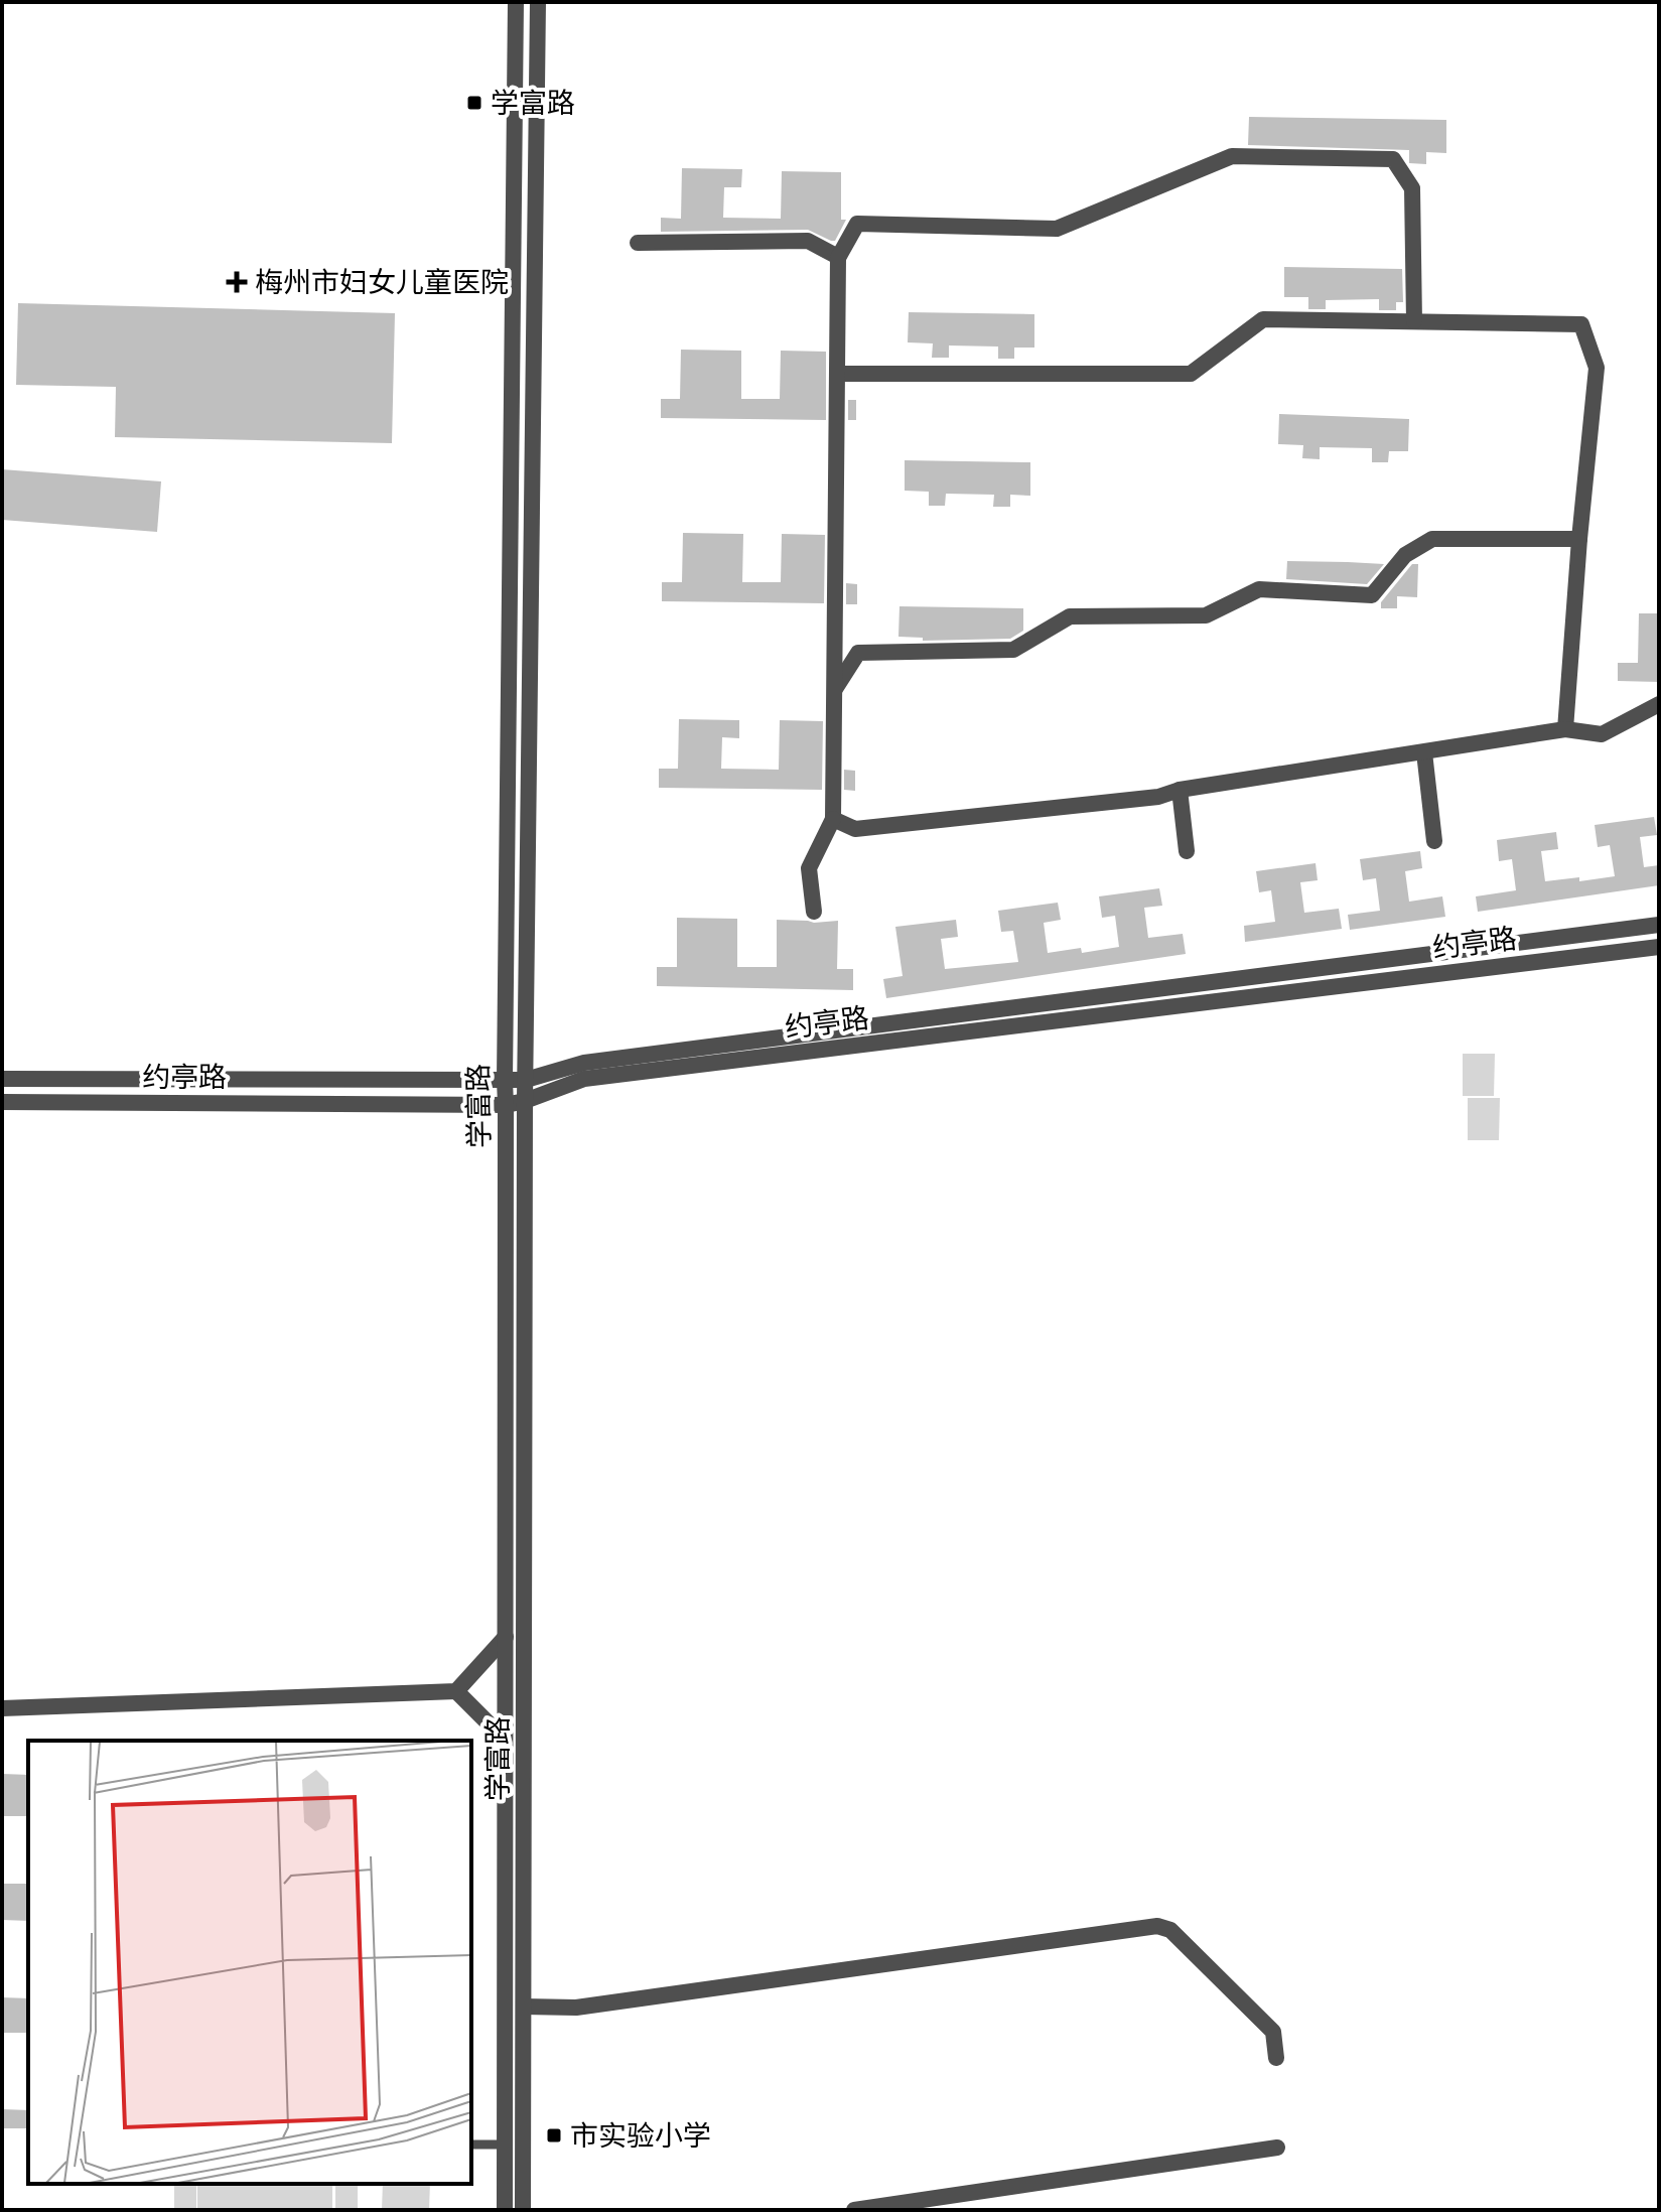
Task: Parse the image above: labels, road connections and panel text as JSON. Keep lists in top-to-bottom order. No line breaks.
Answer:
{"streets":{"street":["约亭路","学富路"]},"crossings":[["约亭路","学富路"]],"places":{"transit":["学富路","市实验小学"],"health":["梅州市妇女儿童医院"]}}
